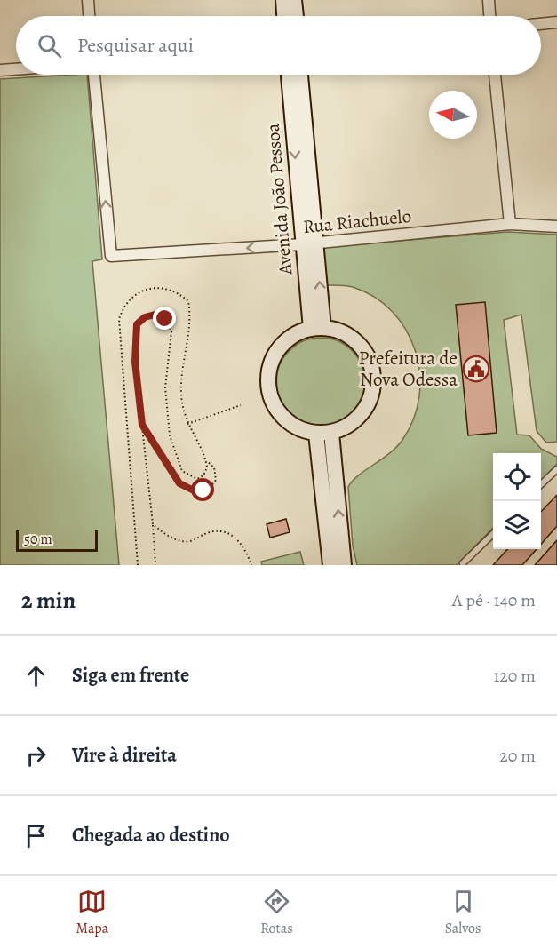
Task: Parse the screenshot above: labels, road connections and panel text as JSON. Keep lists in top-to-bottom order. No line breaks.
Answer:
{"streets":{"main road":["Avenida João Pessoa"],"street":["Rua Riachuelo"]},"crossings":[["Avenida João Pessoa","Rua Riachuelo"]],"places":{"public building":["Prefeitura de Nova Odessa"]},"scale_bar":"50 m","north":"left","page":{"search":"Pesquisar aqui","scale":"50 m","heading":["2 min","A pé · 140 m"],"list":[["Siga em frente","120 m"],["Vire à direita","20 m"],"Chegada ao destino"],"nav":["Mapa","Rotas","Salvos"]}}
